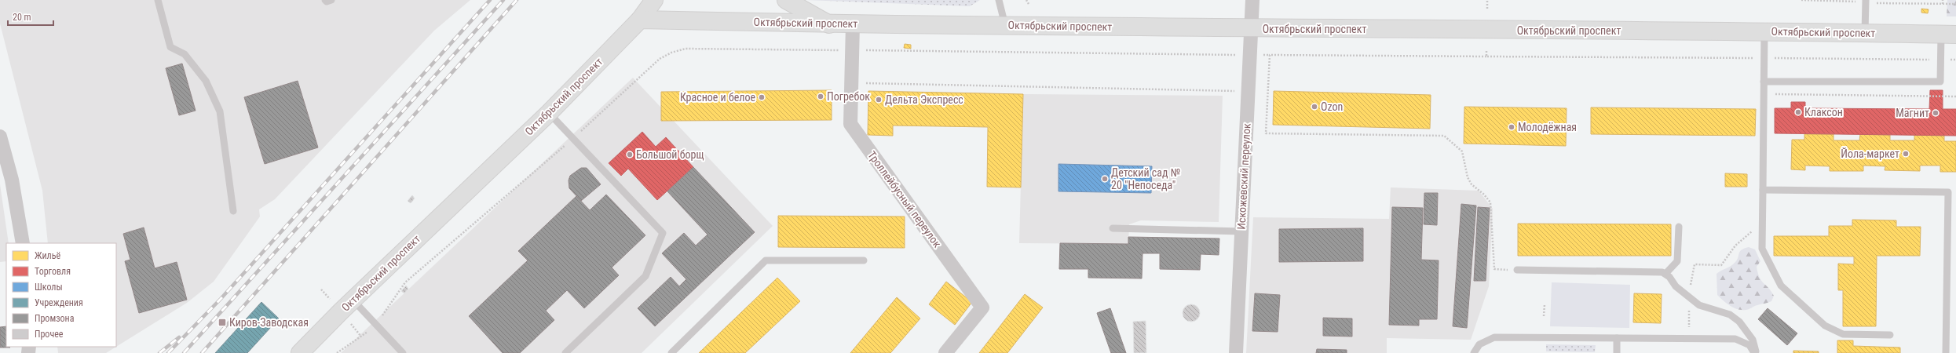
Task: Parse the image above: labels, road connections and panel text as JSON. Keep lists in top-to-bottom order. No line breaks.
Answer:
{"streets":{"main road":["Октябрьский проспект"],"street":["Искожевский переулок","Троллейбусный переулок"]},"crossings":[["Октябрьский проспект","Искожевский переулок"],["Октябрьский проспект","Троллейбусный переулок"]],"places":{"other":["Погребок","Красное и белое","Дельта Экспресс","Ozon","Клаксон","Магнит","Молодёжная","Йола-маркет","Большой борщ","Детский сад № 20 \"Непоседа\""],"transit":["Киров-Заводская"]},"legend":["Жильё","Торговля","Школы","Учреждения","Промзона","Прочее"],"scale_bar":"20 m"}
